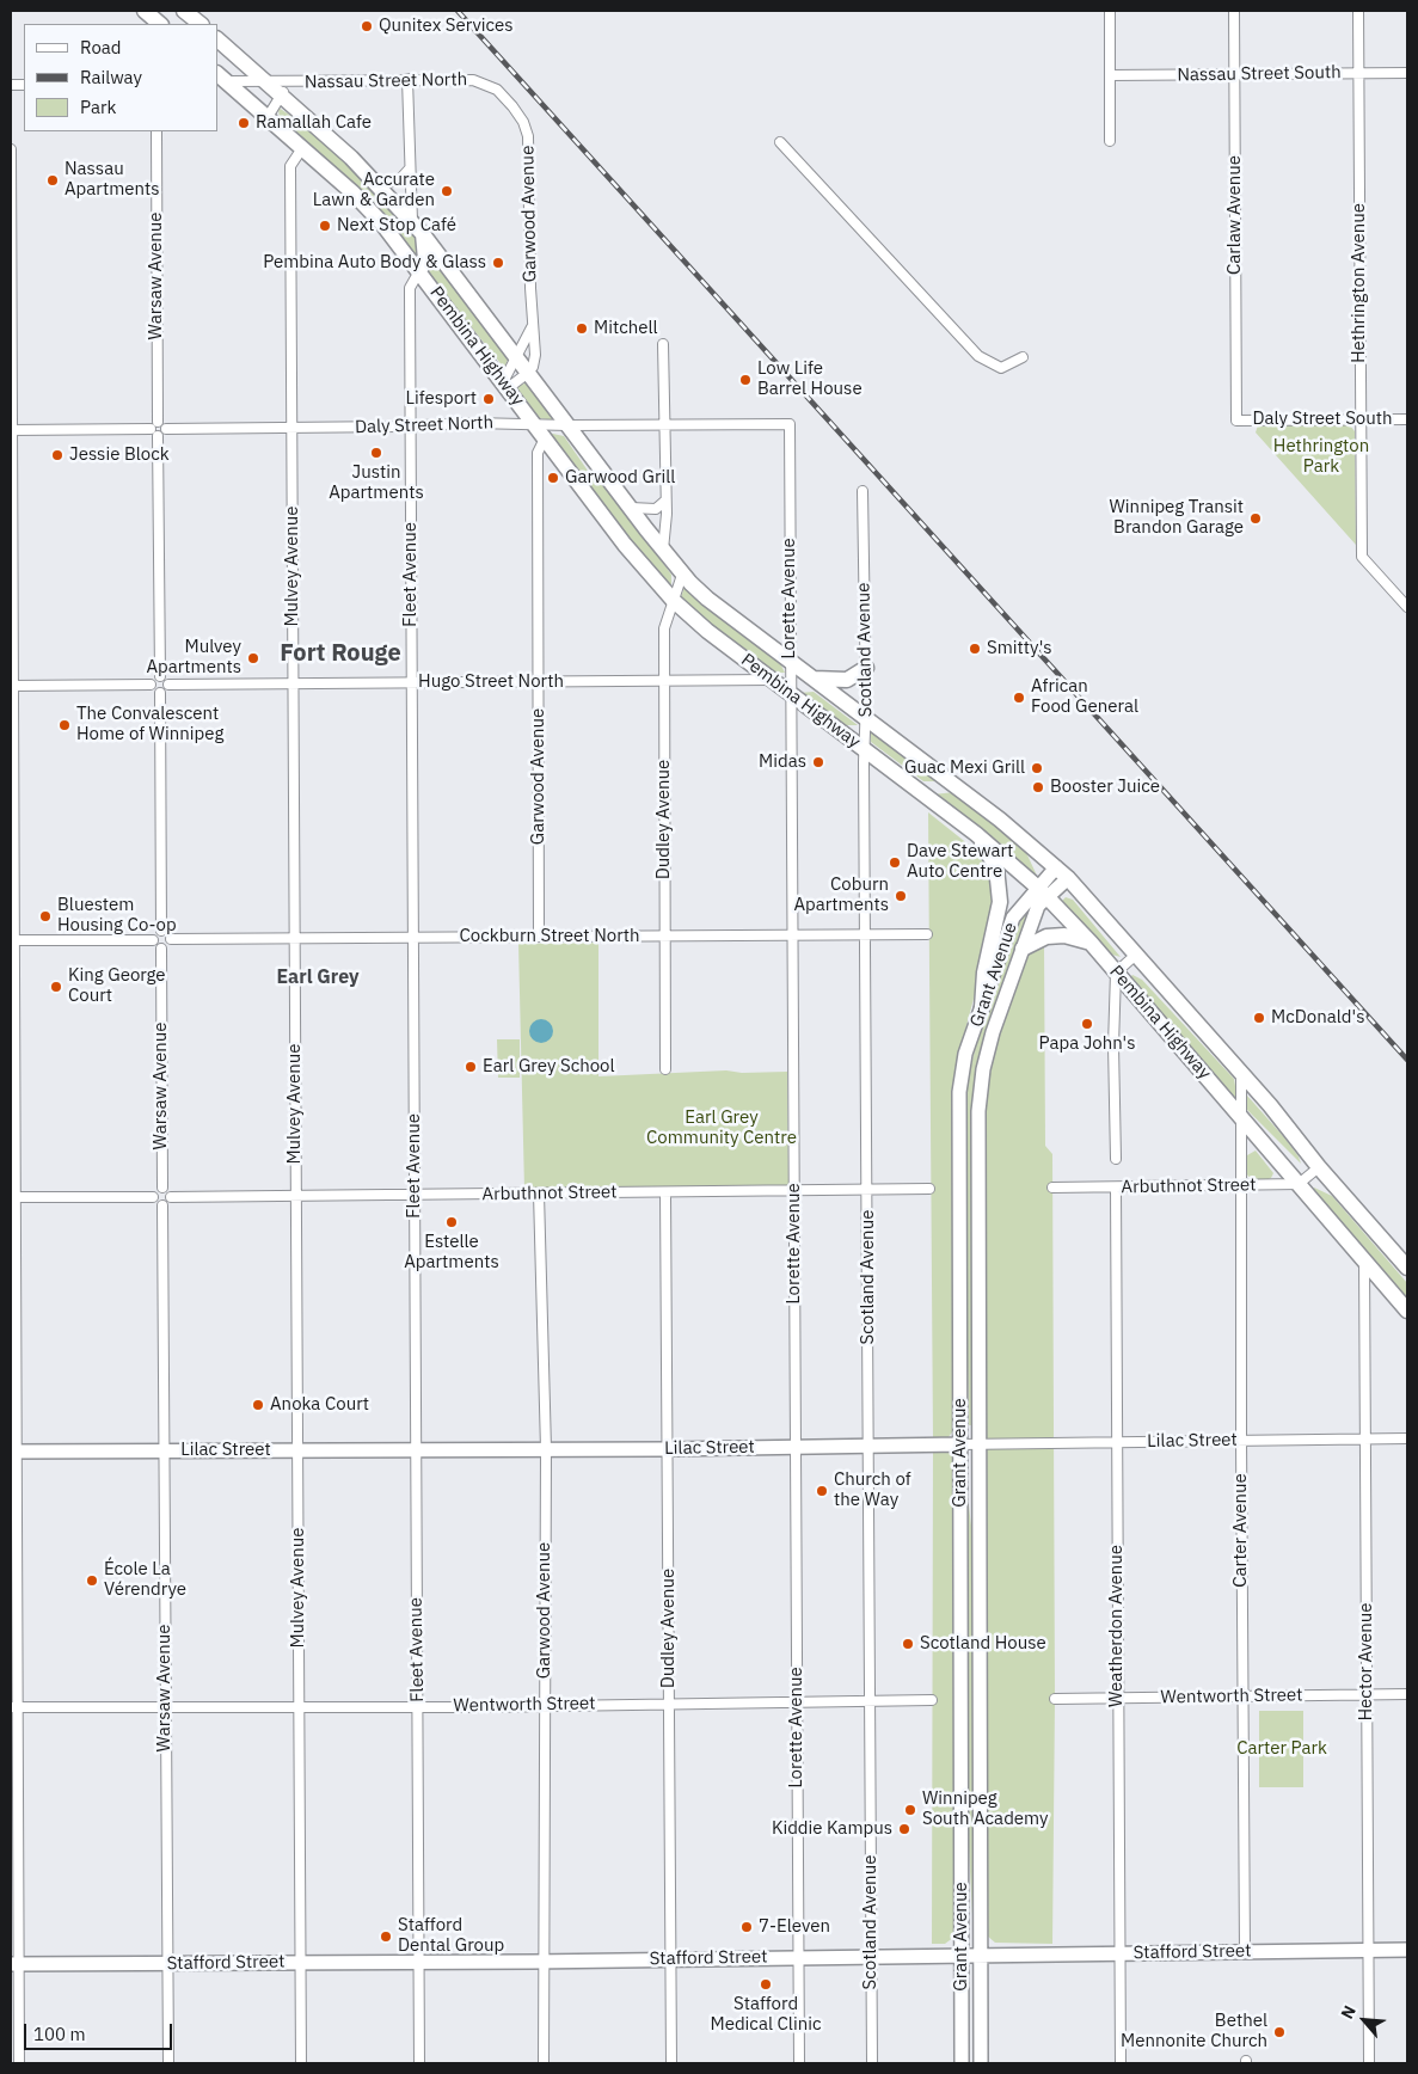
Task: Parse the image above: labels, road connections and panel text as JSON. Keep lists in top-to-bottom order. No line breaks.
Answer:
{"streets":{"main road":["Pembina Highway","Grant Avenue","Lilac Street","Stafford Street"],"street":["Nassau Street South","Nassau Street North","Garwood Avenue","Carlaw Avenue","Warsaw Avenue","Hethrington Avenue","Daly Street South","Daly Street North","Mulvey Avenue","Fleet Avenue","Lorette Avenue","Scotland Avenue","Hugo Street North","Dudley Avenue","Cockburn Street North","Arbuthnot Street","Carter Avenue","Weatherdon Avenue","Hector Avenue","Wentworth Street"]},"crossings":[["Nassau Street South","Carlaw Avenue"],["Nassau Street South","Hethrington Avenue"],["Nassau Street North","Garwood Avenue"],["Nassau Street North","Pembina Highway"],["Garwood Avenue","Pembina Highway"],["Garwood Avenue","Hugo Street North"],["Garwood Avenue","Cockburn Street North"],["Garwood Avenue","Arbuthnot Street"],["Garwood Avenue","Lilac Street"],["Garwood Avenue","Wentworth Street"],["Garwood Avenue","Stafford Street"],["Carlaw Avenue","Daly Street South"],["Warsaw Avenue","Daly Street North"],["Warsaw Avenue","Hugo Street North"],["Warsaw Avenue","Cockburn Street North"],["Warsaw Avenue","Arbuthnot Street"],["Warsaw Avenue","Lilac Street"],["Warsaw Avenue","Wentworth Street"],["Warsaw Avenue","Stafford Street"],["Hethrington Avenue","Daly Street South"],["Pembina Highway","Daly Street North"],["Pembina Highway","Mulvey Avenue"],["Pembina Highway","Fleet Avenue"],["Pembina Highway","Lorette Avenue"],["Pembina Highway","Scotland Avenue"],["Pembina Highway","Hugo Street North"],["Pembina Highway","Dudley Avenue"],["Pembina Highway","Grant Avenue"],["Pembina Highway","Arbuthnot Street"],["Pembina Highway","Carter Avenue"],["Pembina Highway","Hector Avenue"],["Daly Street North","Mulvey Avenue"],["Daly Street North","Fleet Avenue"],["Daly Street North","Lorette Avenue"],["Mulvey Avenue","Hugo Street North"],["Mulvey Avenue","Cockburn Street North"],["Mulvey Avenue","Arbuthnot Street"],["Mulvey Avenue","Lilac Street"],["Mulvey Avenue","Wentworth Street"],["Mulvey Avenue","Stafford Street"],["Fleet Avenue","Hugo Street North"],["Fleet Avenue","Cockburn Street North"],["Fleet Avenue","Arbuthnot Street"],["Fleet Avenue","Lilac Street"],["Fleet Avenue","Wentworth Street"],["Fleet Avenue","Stafford Street"],["Lorette Avenue","Cockburn Street North"],["Lorette Avenue","Arbuthnot Street"],["Lorette Avenue","Lilac Street"],["Lorette Avenue","Wentworth Street"],["Lorette Avenue","Stafford Street"],["Scotland Avenue","Cockburn Street North"],["Scotland Avenue","Arbuthnot Street"],["Scotland Avenue","Lilac Street"],["Scotland Avenue","Wentworth Street"],["Scotland Avenue","Stafford Street"],["Hugo Street North","Dudley Avenue"],["Dudley Avenue","Cockburn Street North"],["Dudley Avenue","Arbuthnot Street"],["Dudley Avenue","Lilac Street"],["Dudley Avenue","Wentworth Street"],["Dudley Avenue","Stafford Street"],["Grant Avenue","Lilac Street"],["Grant Avenue","Stafford Street"],["Arbuthnot Street","Carter Avenue"],["Arbuthnot Street","Weatherdon Avenue"],["Lilac Street","Carter Avenue"],["Lilac Street","Weatherdon Avenue"],["Lilac Street","Hector Avenue"],["Carter Avenue","Wentworth Street"],["Carter Avenue","Stafford Street"],["Weatherdon Avenue","Wentworth Street"],["Weatherdon Avenue","Stafford Street"],["Hector Avenue","Wentworth Street"],["Hector Avenue","Stafford Street"]],"districts":["Fort Rouge","Earl Grey"],"parks":["Hethrington Park","Earl Grey Community Centre","Carter Park"],"places":["Qunitex Services","Ramallah Cafe","Nassau Apartments","Accurate Lawn & Garden","Next Stop Café","Pembina Auto Body & Glass","Mitchell","Low Life Barrel House","Lifesport","Justin Apartments","Jessie Block","Garwood Grill","Winnipeg Transit Brandon Garage","Smitty's","Mulvey Apartments","African Food General","The Convalescent Home of Winnipeg","Midas","Guac Mexi Grill","Booster Juice","Dave Stewart Auto Centre","Coburn Apartments","Bluestem Housing Co-op","King George Court","McDonald's","Papa John's","Earl Grey School","Estelle Apartments","Anoka Court","Church of the Way","École La Vérendrye","Scotland House","Winnipeg South Academy","Kiddie Kampus","7-Eleven","Stafford Dental Group","Stafford Medical Clinic","Bethel Mennonite Church"],"legend":["Road","Railway","Park"],"scale_bar":"100 m","north":"top left"}
